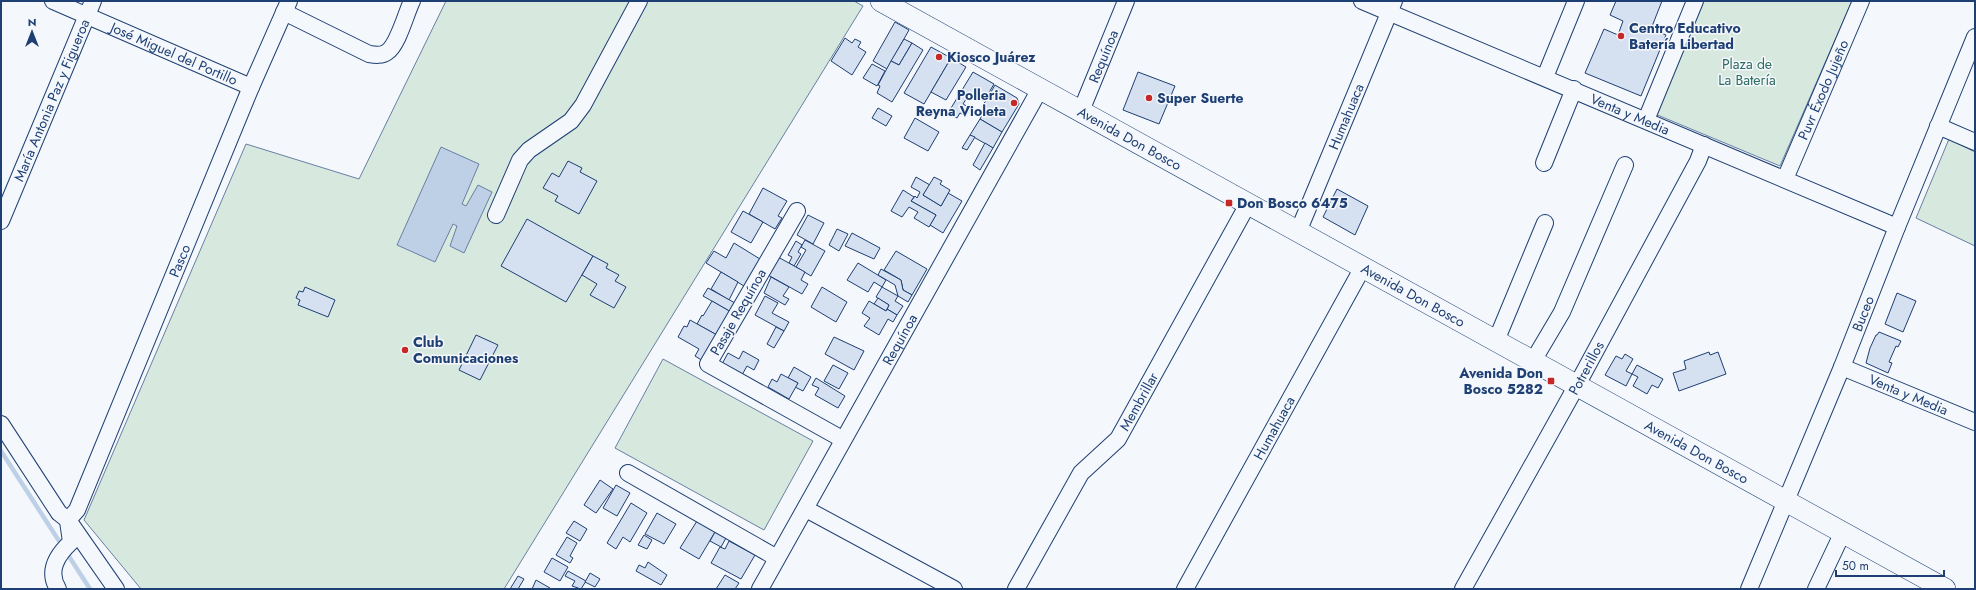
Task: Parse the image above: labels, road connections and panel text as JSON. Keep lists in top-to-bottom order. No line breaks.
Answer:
{"streets":{"main road":["Avenida Don Bosco"],"street":["José Miguel del Portillo","Requínoa","Puvr Éxodo Jujeño","María Antonia Paz y Figueroa","Venta y Media","Humahuaca","Pasco","Pasaje Requínoa","Buceo","Potrerillos","Membrillar"]},"crossings":[["José Miguel del Portillo","María Antonia Paz y Figueroa"],["José Miguel del Portillo","Pasco"],["Requínoa","Avenida Don Bosco"],["Requínoa","Pasaje Requínoa"],["Puvr Éxodo Jujeño","Venta y Media"],["Venta y Media","Humahuaca"],["Venta y Media","Buceo"],["Venta y Media","Potrerillos"],["Humahuaca","Avenida Don Bosco"],["Avenida Don Bosco","Buceo"],["Avenida Don Bosco","Potrerillos"],["Avenida Don Bosco","Membrillar"]],"parks":["Plaza de La Batería"],"places":{"other":["Centro Educativo Batería Libertad","Kiosco Juárez","Super Suerte","Polleria Reyna Violeta","Club Comunicaciones"],"transit":["Don Bosco 6475","Avenida Don Bosco 5282"]},"scale_bar":"50 m","north":"top"}
